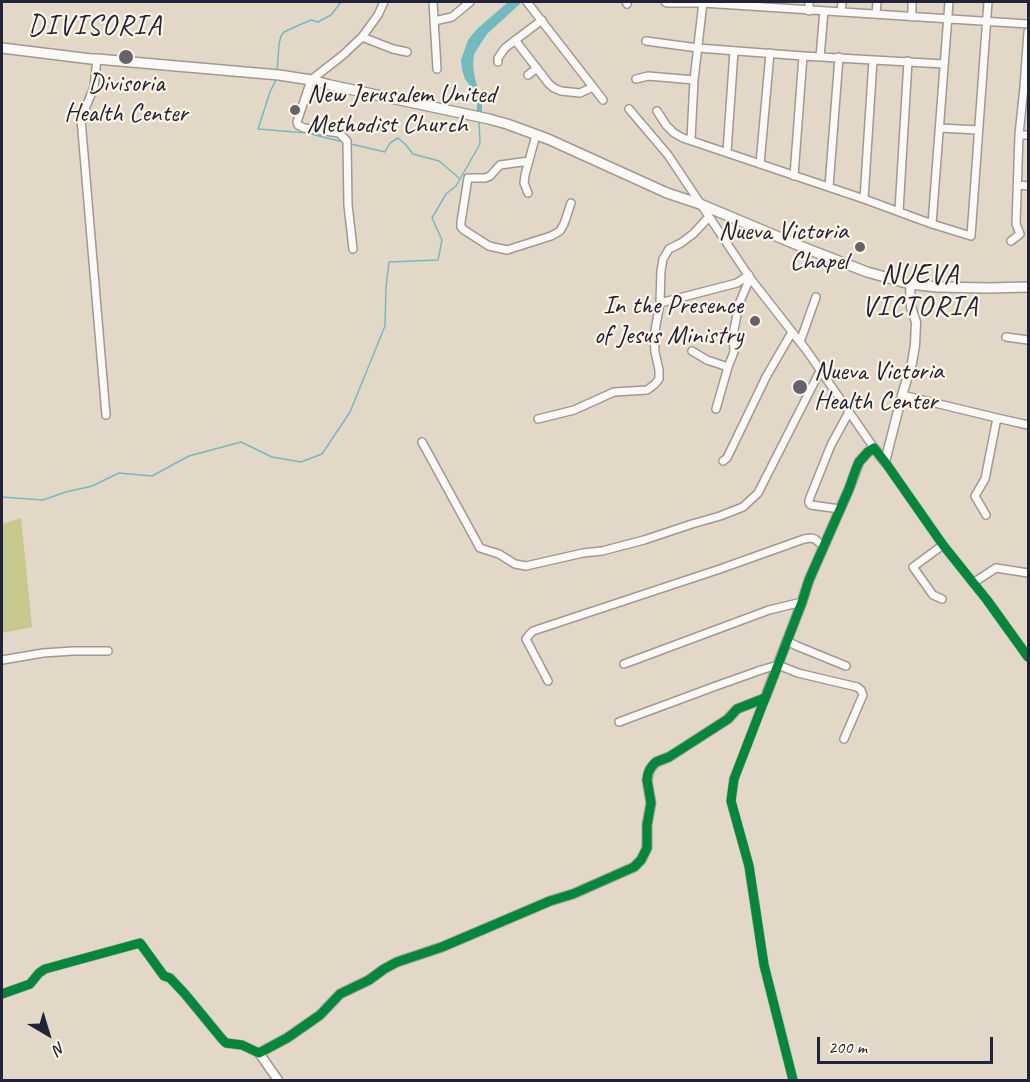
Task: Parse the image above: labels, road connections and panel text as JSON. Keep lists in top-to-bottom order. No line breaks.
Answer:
{"districts":["DIVISORIA","NUEVA VICTORIA"],"places":["Divisoria Health Center","New Jerusalem United Methodist Church","Nueva Victoria Chapel","In the Presence of Jesus Ministry","Nueva Victoria Health Center"],"scale_bar":"200 m","north":"bottom right"}
